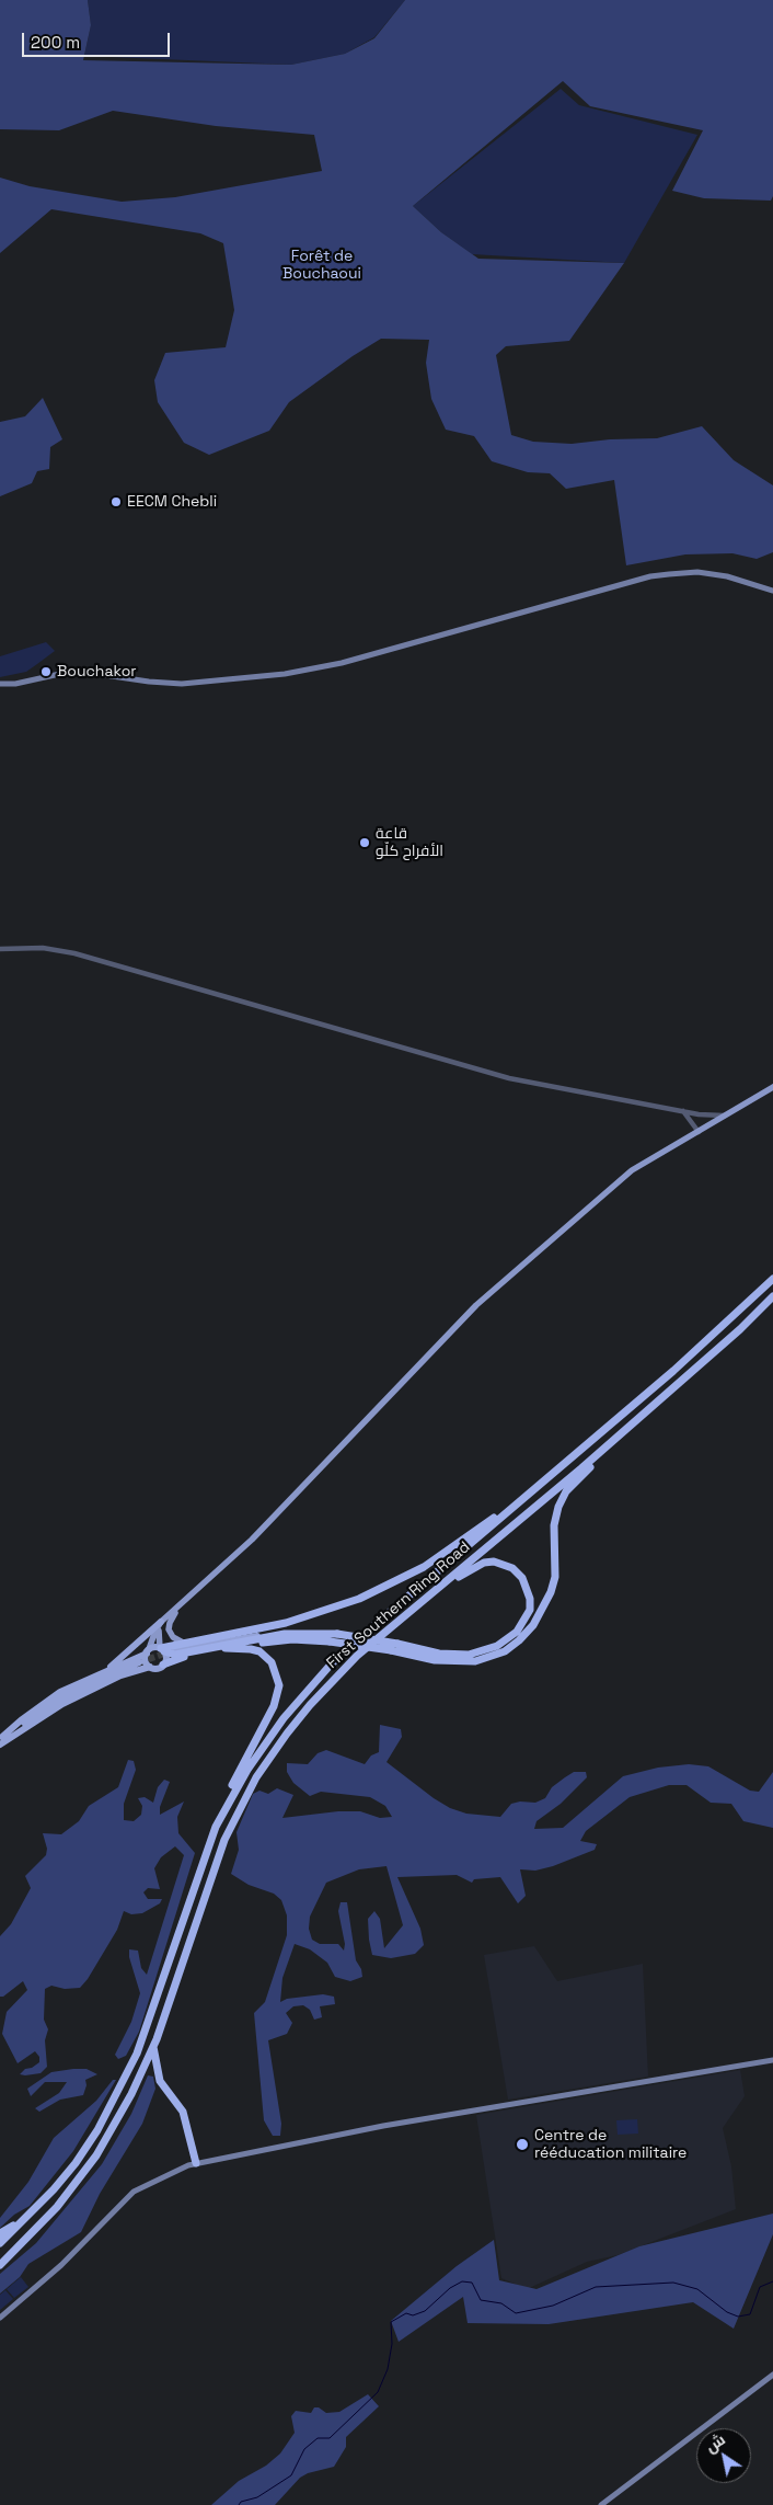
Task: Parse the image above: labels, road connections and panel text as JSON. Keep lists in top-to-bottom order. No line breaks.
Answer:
{"streets":{"highway":["First Southern Ring Road"]},"parks":["Forêt de Bouchaoui"],"places":["EECM Chebli","Bouchakor","قاعة الأفراح كلّو","Centre de rééducation militaire"],"scale_bar":"200 m","north":"top left"}
